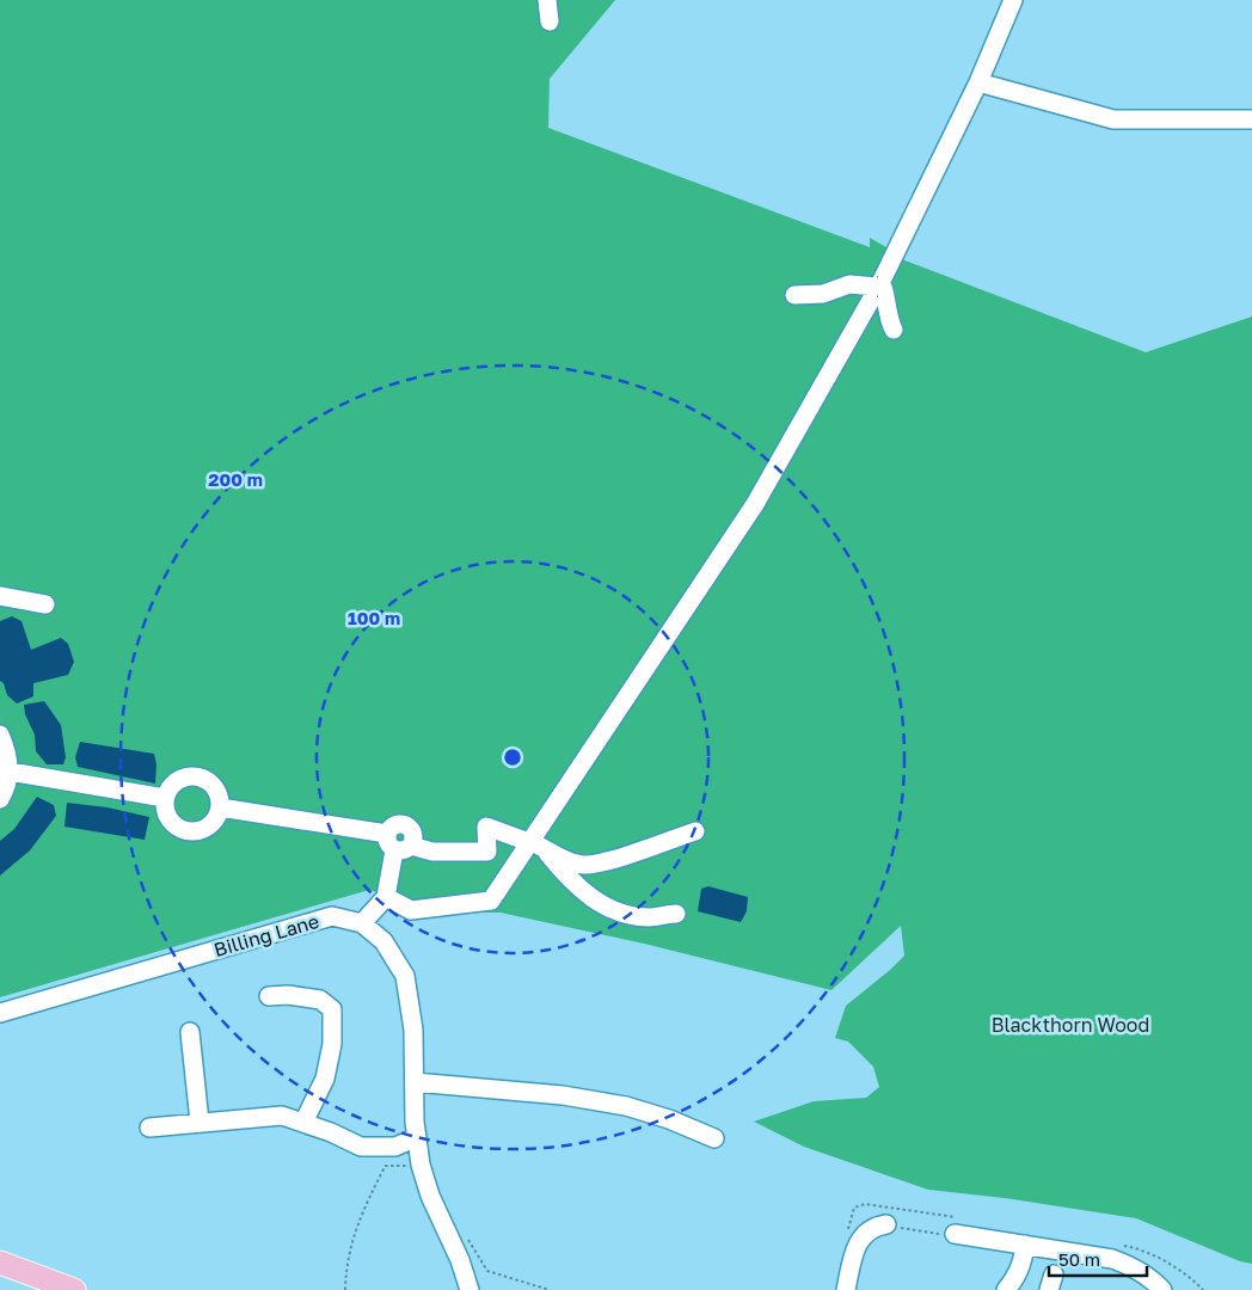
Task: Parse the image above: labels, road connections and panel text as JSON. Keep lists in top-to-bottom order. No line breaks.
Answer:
{"streets":{"street":["Billing Lane"]},"parks":["Blackthorn Wood"],"scale_bar":"50 m","rings":["200 m","100 m"]}
